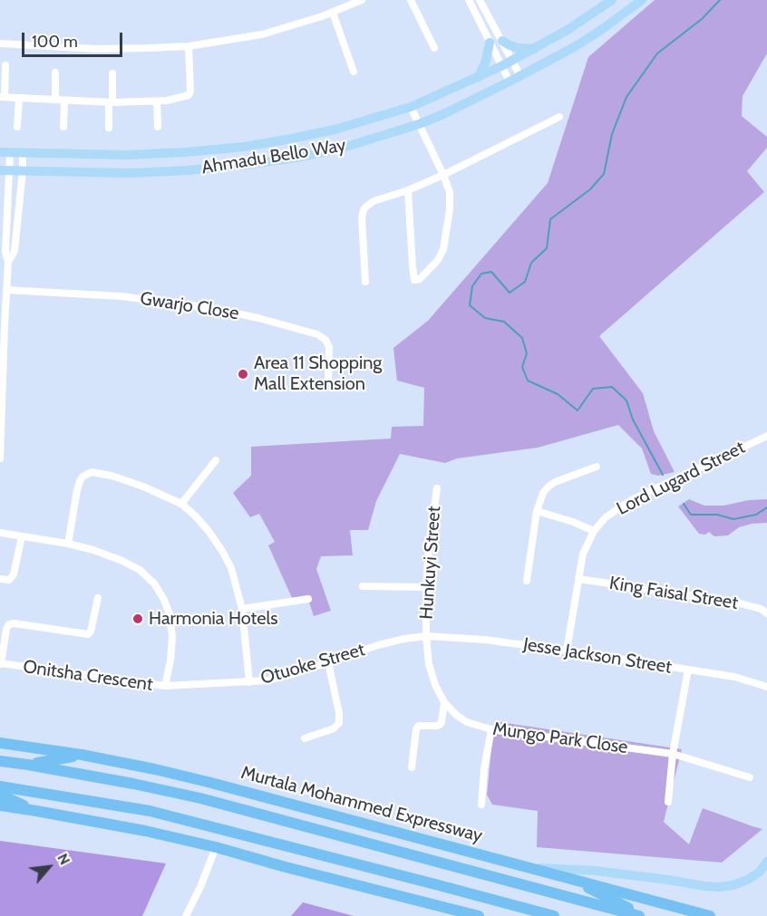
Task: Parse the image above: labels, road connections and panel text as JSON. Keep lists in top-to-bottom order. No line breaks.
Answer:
{"streets":{"highway":["Murtala Mohammed Expressway"],"main road":["Ahmadu Bello Way"],"street":["Gwarjo Close","Lord Lugard Street","Hunkuyi Street","King Faisal Street","Jesse Jackson Street","Otuoke Street","Onitsha Crescent","Mungo Park Close"]},"crossings":[["Lord Lugard Street","King Faisal Street"],["Lord Lugard Street","Jesse Jackson Street"],["Hunkuyi Street","Jesse Jackson Street"],["Hunkuyi Street","Otuoke Street"],["Hunkuyi Street","Mungo Park Close"],["Jesse Jackson Street","Otuoke Street"],["Jesse Jackson Street","Mungo Park Close"],["Otuoke Street","Onitsha Crescent"],["Otuoke Street","Mungo Park Close"]],"places":["Area 11 Shopping Mall Extension","Harmonia Hotels"],"scale_bar":"100 m","north":"top right"}
